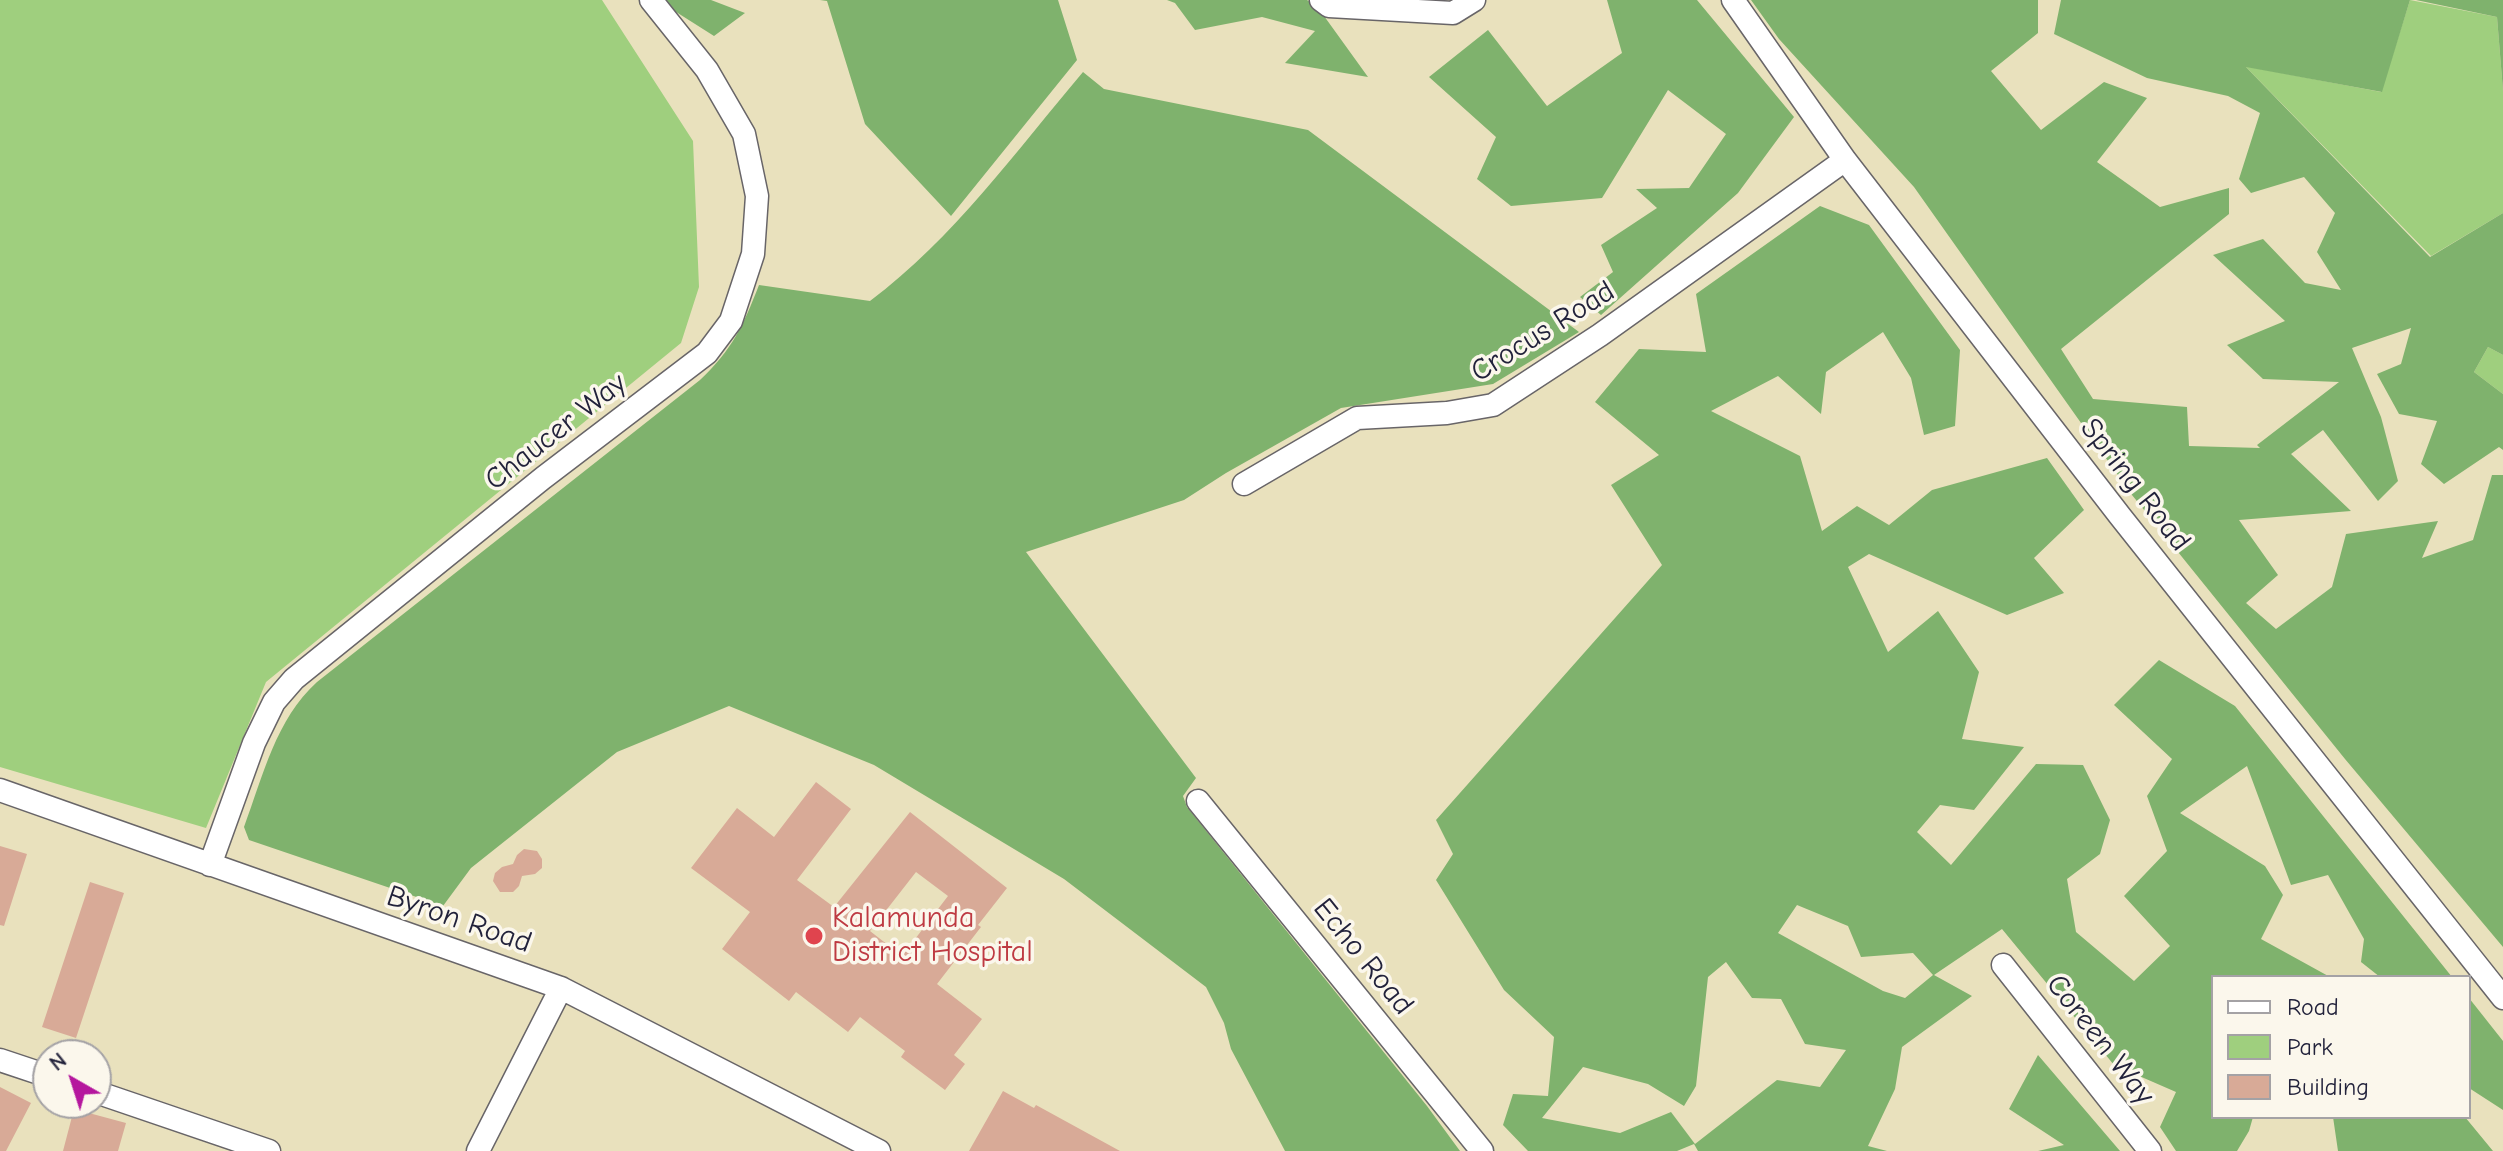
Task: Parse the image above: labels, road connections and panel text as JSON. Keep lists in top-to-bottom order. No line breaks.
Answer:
{"streets":{"street":["Crocus Road","Chaucer Way","Spring Road","Byron Road","Echo Road","Coreen Way"]},"crossings":[["Crocus Road","Spring Road"],["Chaucer Way","Byron Road"]],"places":["Kalamunda District Hospital"],"legend":["Road","Park","Building"],"north":"top left"}
